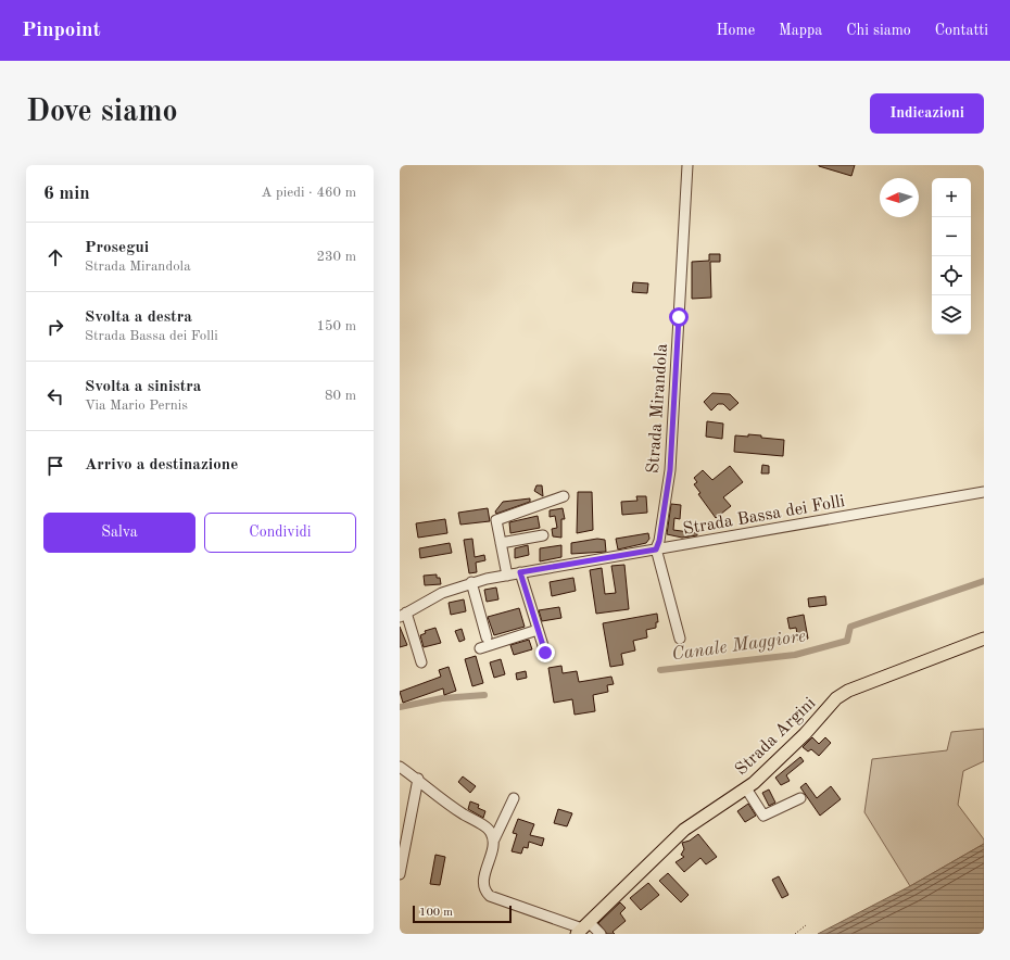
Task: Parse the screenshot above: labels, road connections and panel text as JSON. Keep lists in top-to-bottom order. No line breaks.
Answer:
{"streets":{"main road":["Strada Argini"],"street":["Strada Mirandola","Strada Bassa dei Folli"]},"crossings":[["Strada Mirandola","Strada Bassa dei Folli"]],"water":["Canale Maggiore"],"scale_bar":"100 m","north":"left","page":{"header":"Pinpoint","nav":["Home","Mappa","Chi siamo","Contatti"],"buttons":["Indicazioni",["Salva","Condividi"]],"title":"Dove siamo","heading":["6 min","A piedi · 460 m"],"map_buttons":["+","−"],"list":[["Prosegui","Strada Mirandola","230 m"],["Svolta a destra","Strada Bassa dei Folli","150 m"],["Svolta a sinistra","Via Mario Pernis","80 m"],"Arrivo a destinazione"],"scale":"100 m"}}
